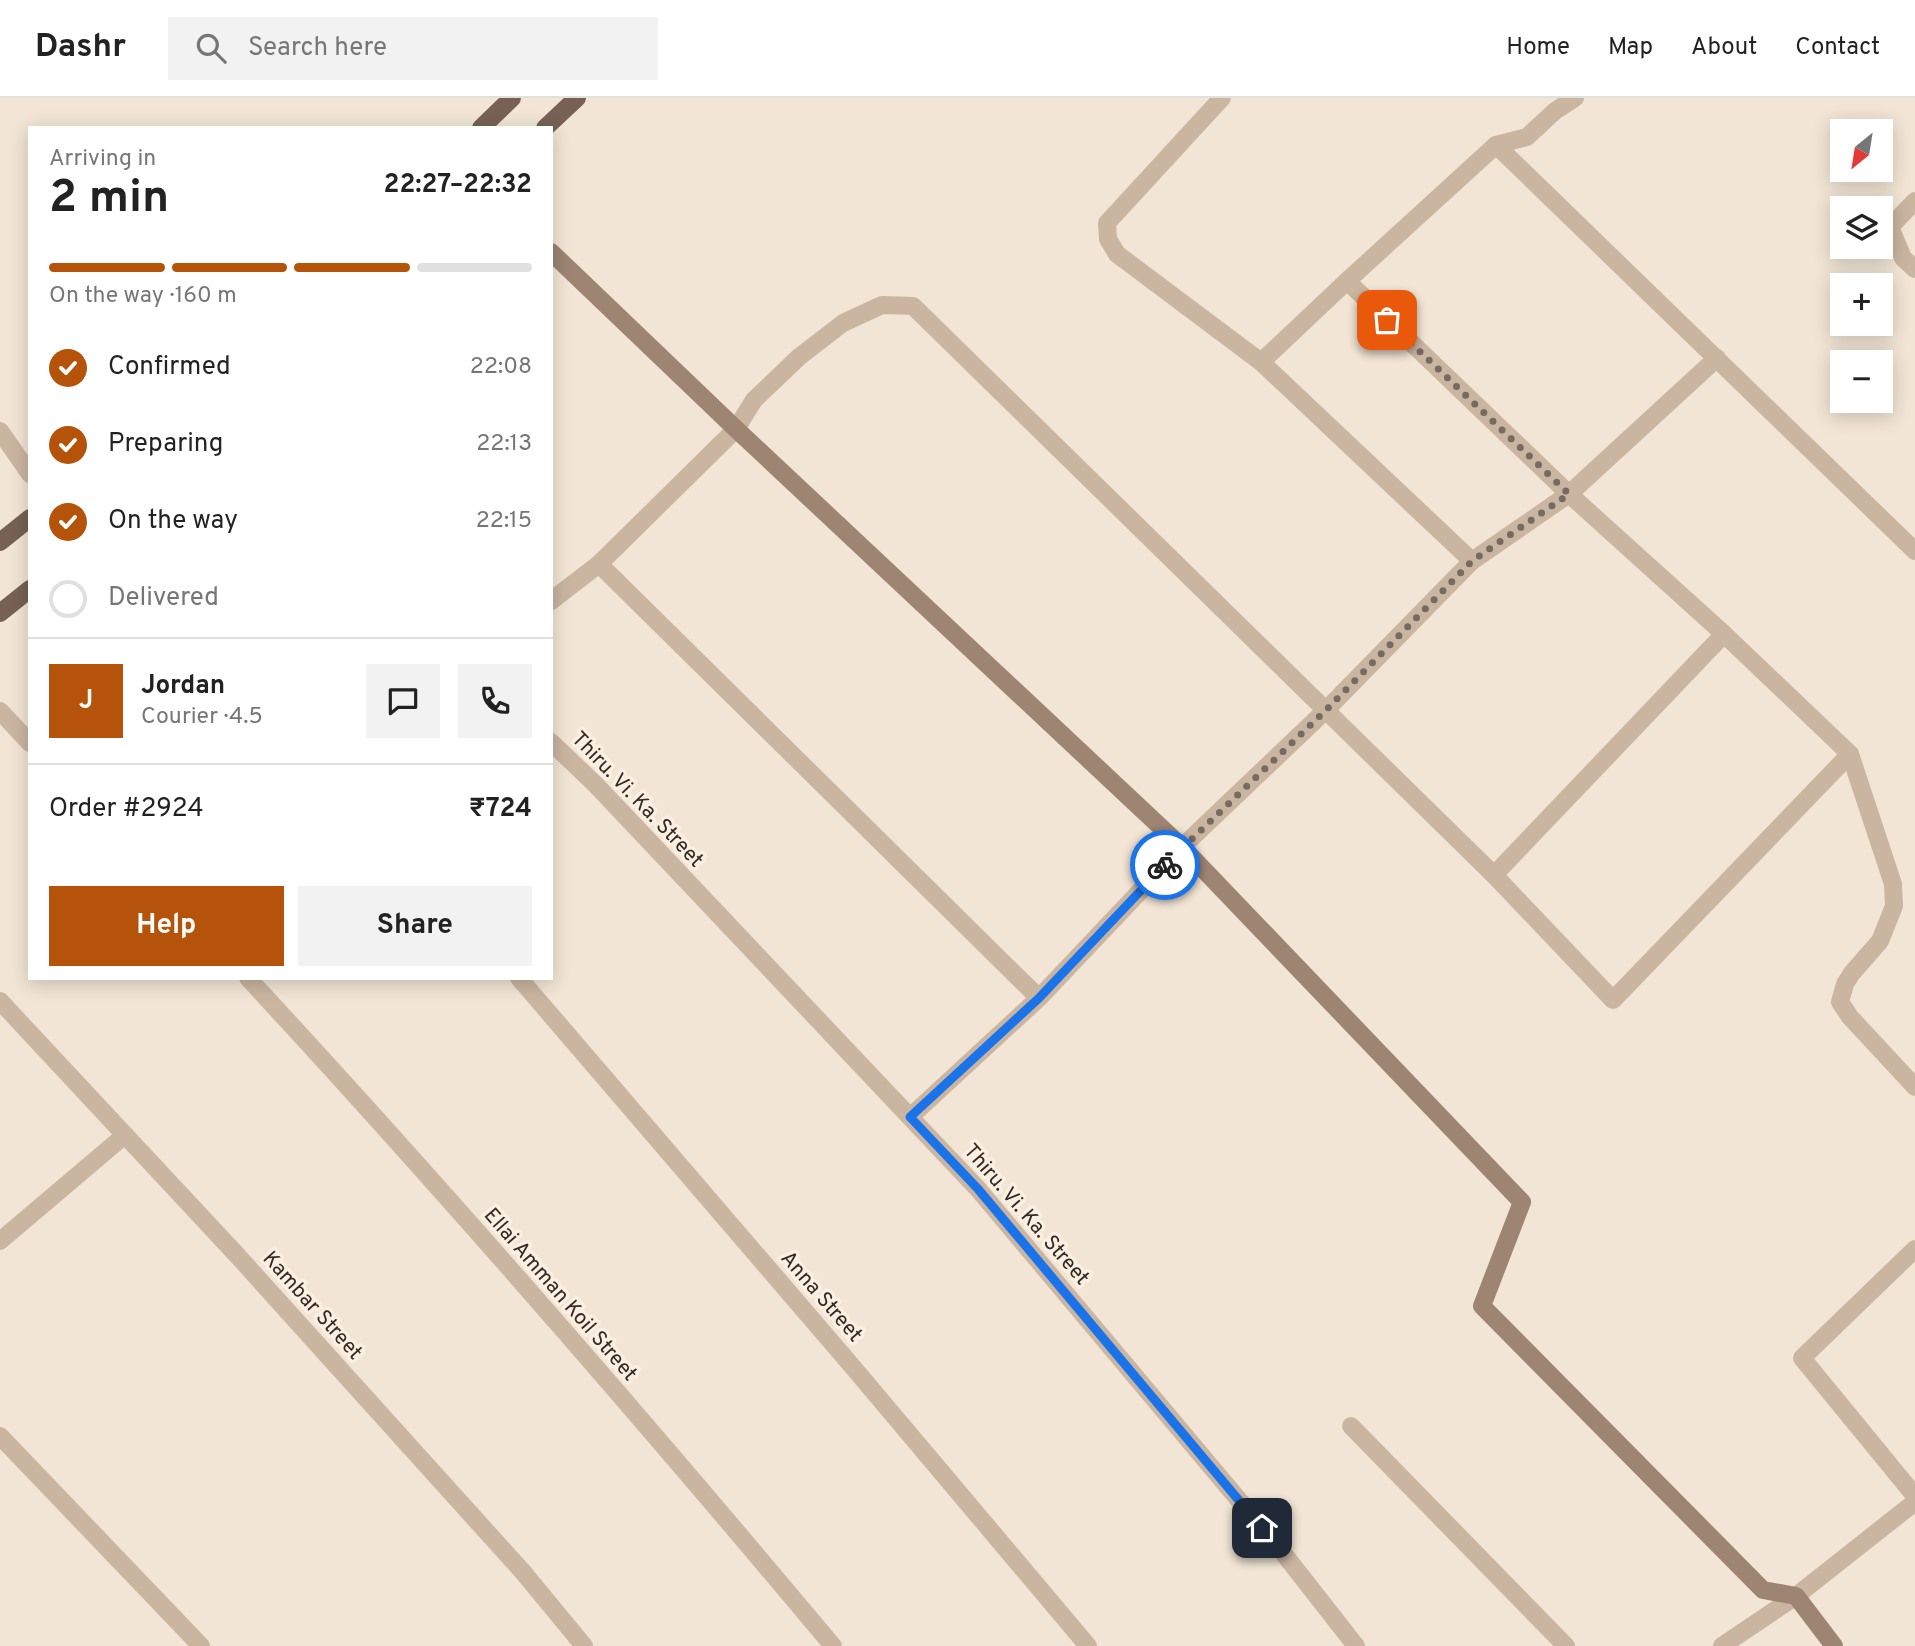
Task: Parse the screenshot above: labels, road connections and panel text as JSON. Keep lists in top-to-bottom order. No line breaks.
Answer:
{"streets":{"street":["Thiru. Vi. Ka. Street","Ellai Amman Koil Street","Anna Street","Kambar Street"]},"north":"bottom left","page":{"header":"Dashr","search":"Search here","nav":["Home","Map","About","Contact"],"map_buttons":["+","−"],"heading":["2 min","Arriving in","22:27–22:32"],"panel":["Jordan","Courier · 4.5","Order #2924","₹724"],"bar":"On the way · 160 m","list":[["Confirmed","22:08"],["Preparing","22:13"],["On the way","22:15"],"Delivered"],"round":"J","buttons":["Help","Share"]}}
